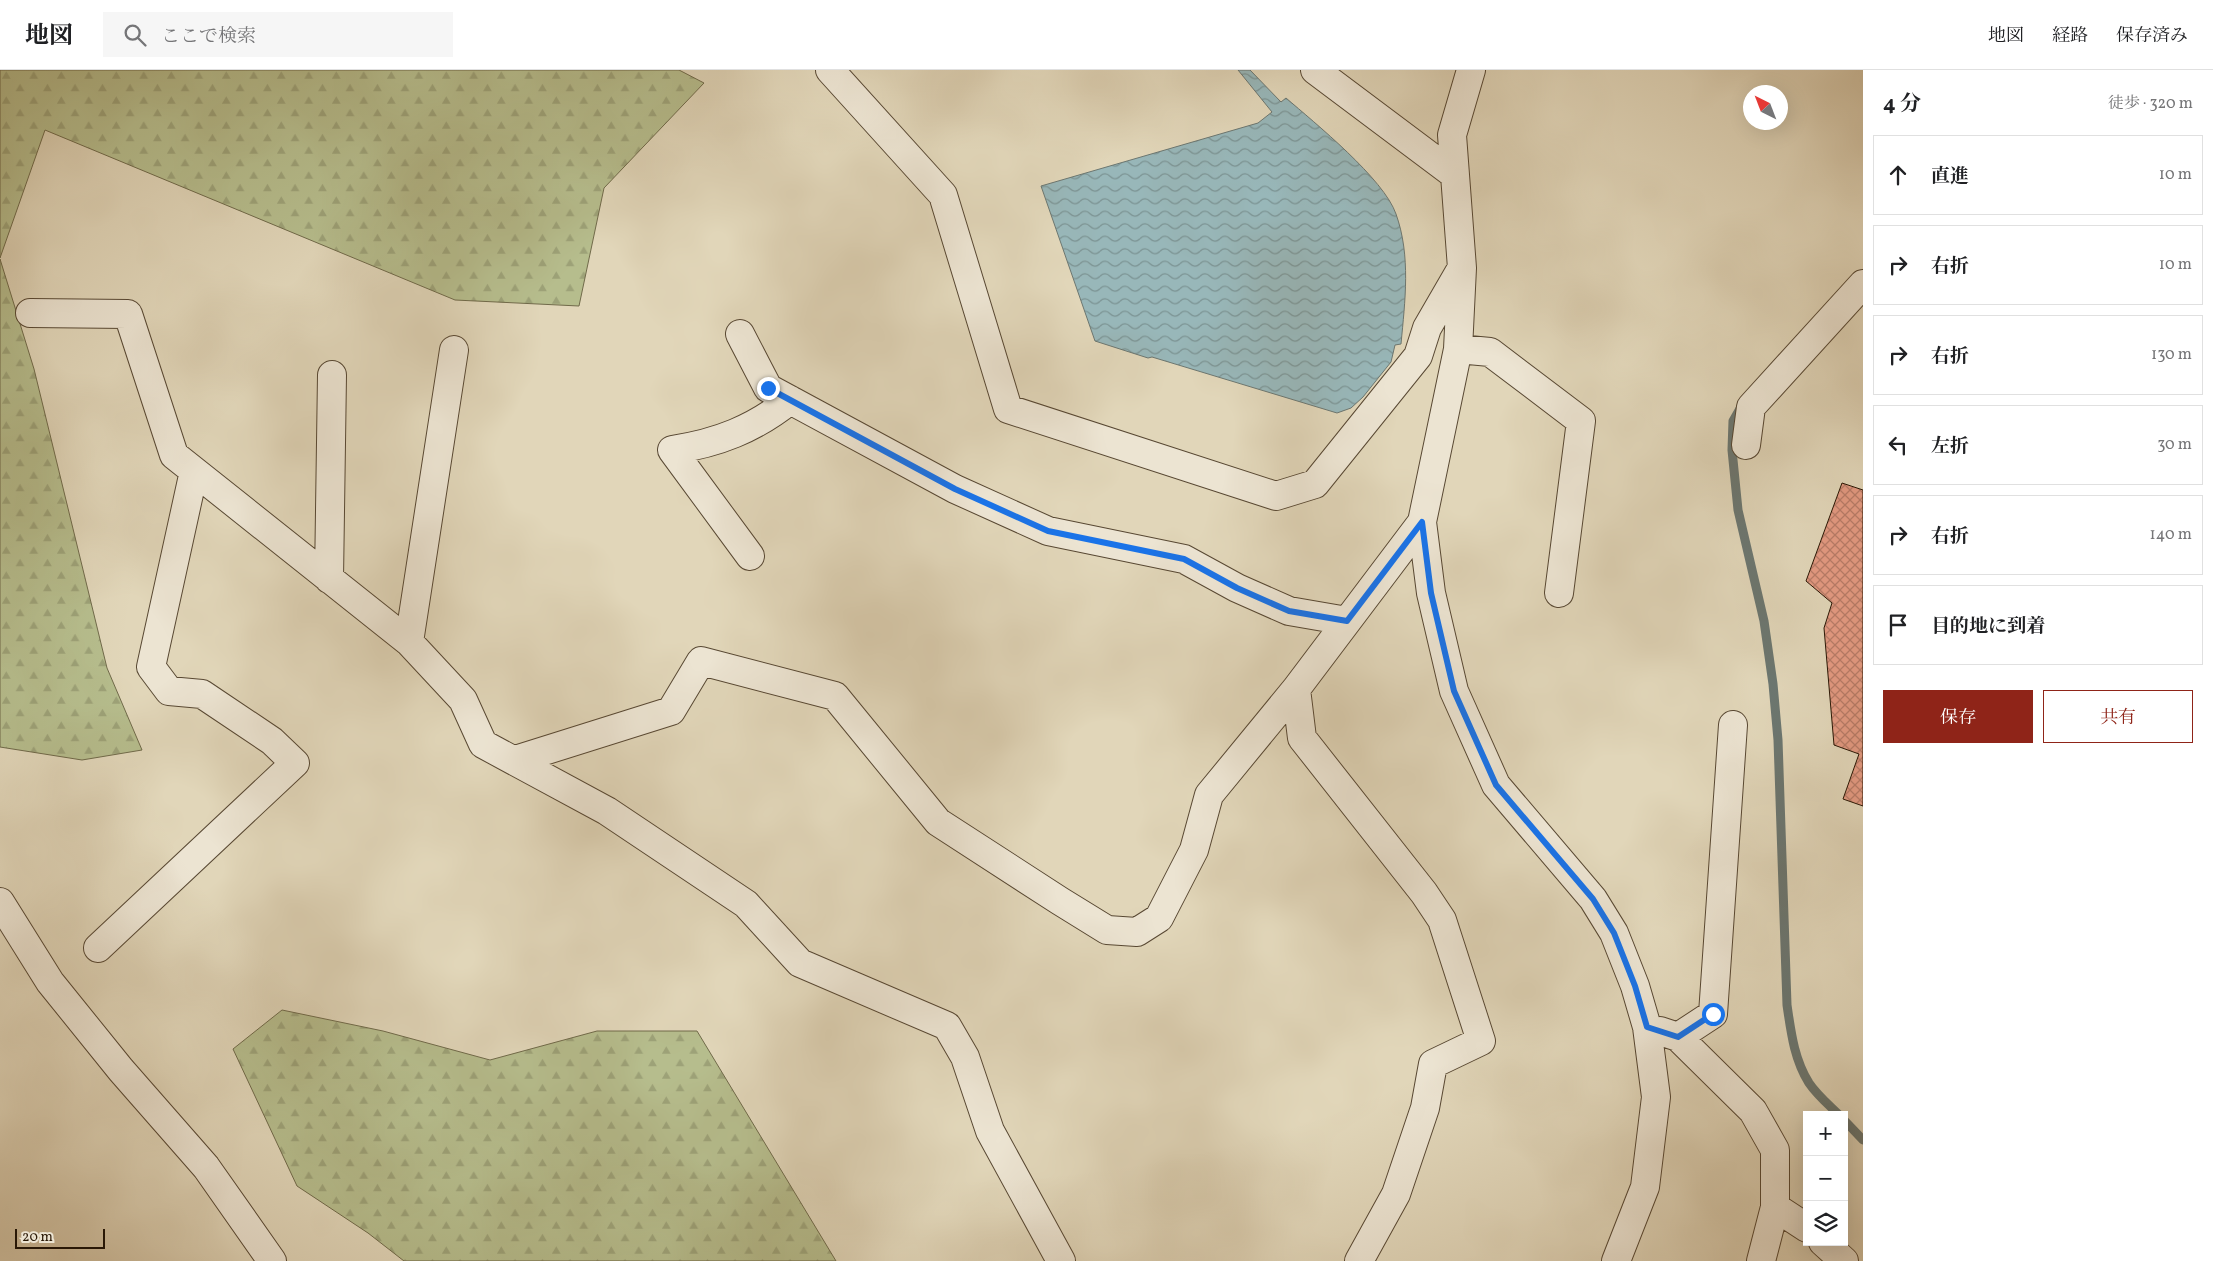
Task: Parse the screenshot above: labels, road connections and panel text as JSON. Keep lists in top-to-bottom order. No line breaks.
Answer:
{"scale_bar":"20 m","north":"top left","page":{"header":"地図","search":"ここで検索","nav":["地図","経路","保存済み"],"heading":["4 分","徒歩 · 320 m"],"list":[["直進","10 m"],["右折","10 m"],["右折","130 m"],["左折","30 m"],["右折","140 m"],"目的地に到着"],"buttons":["保存","共有"],"map_buttons":["+","−"],"scale":"20 m"}}
